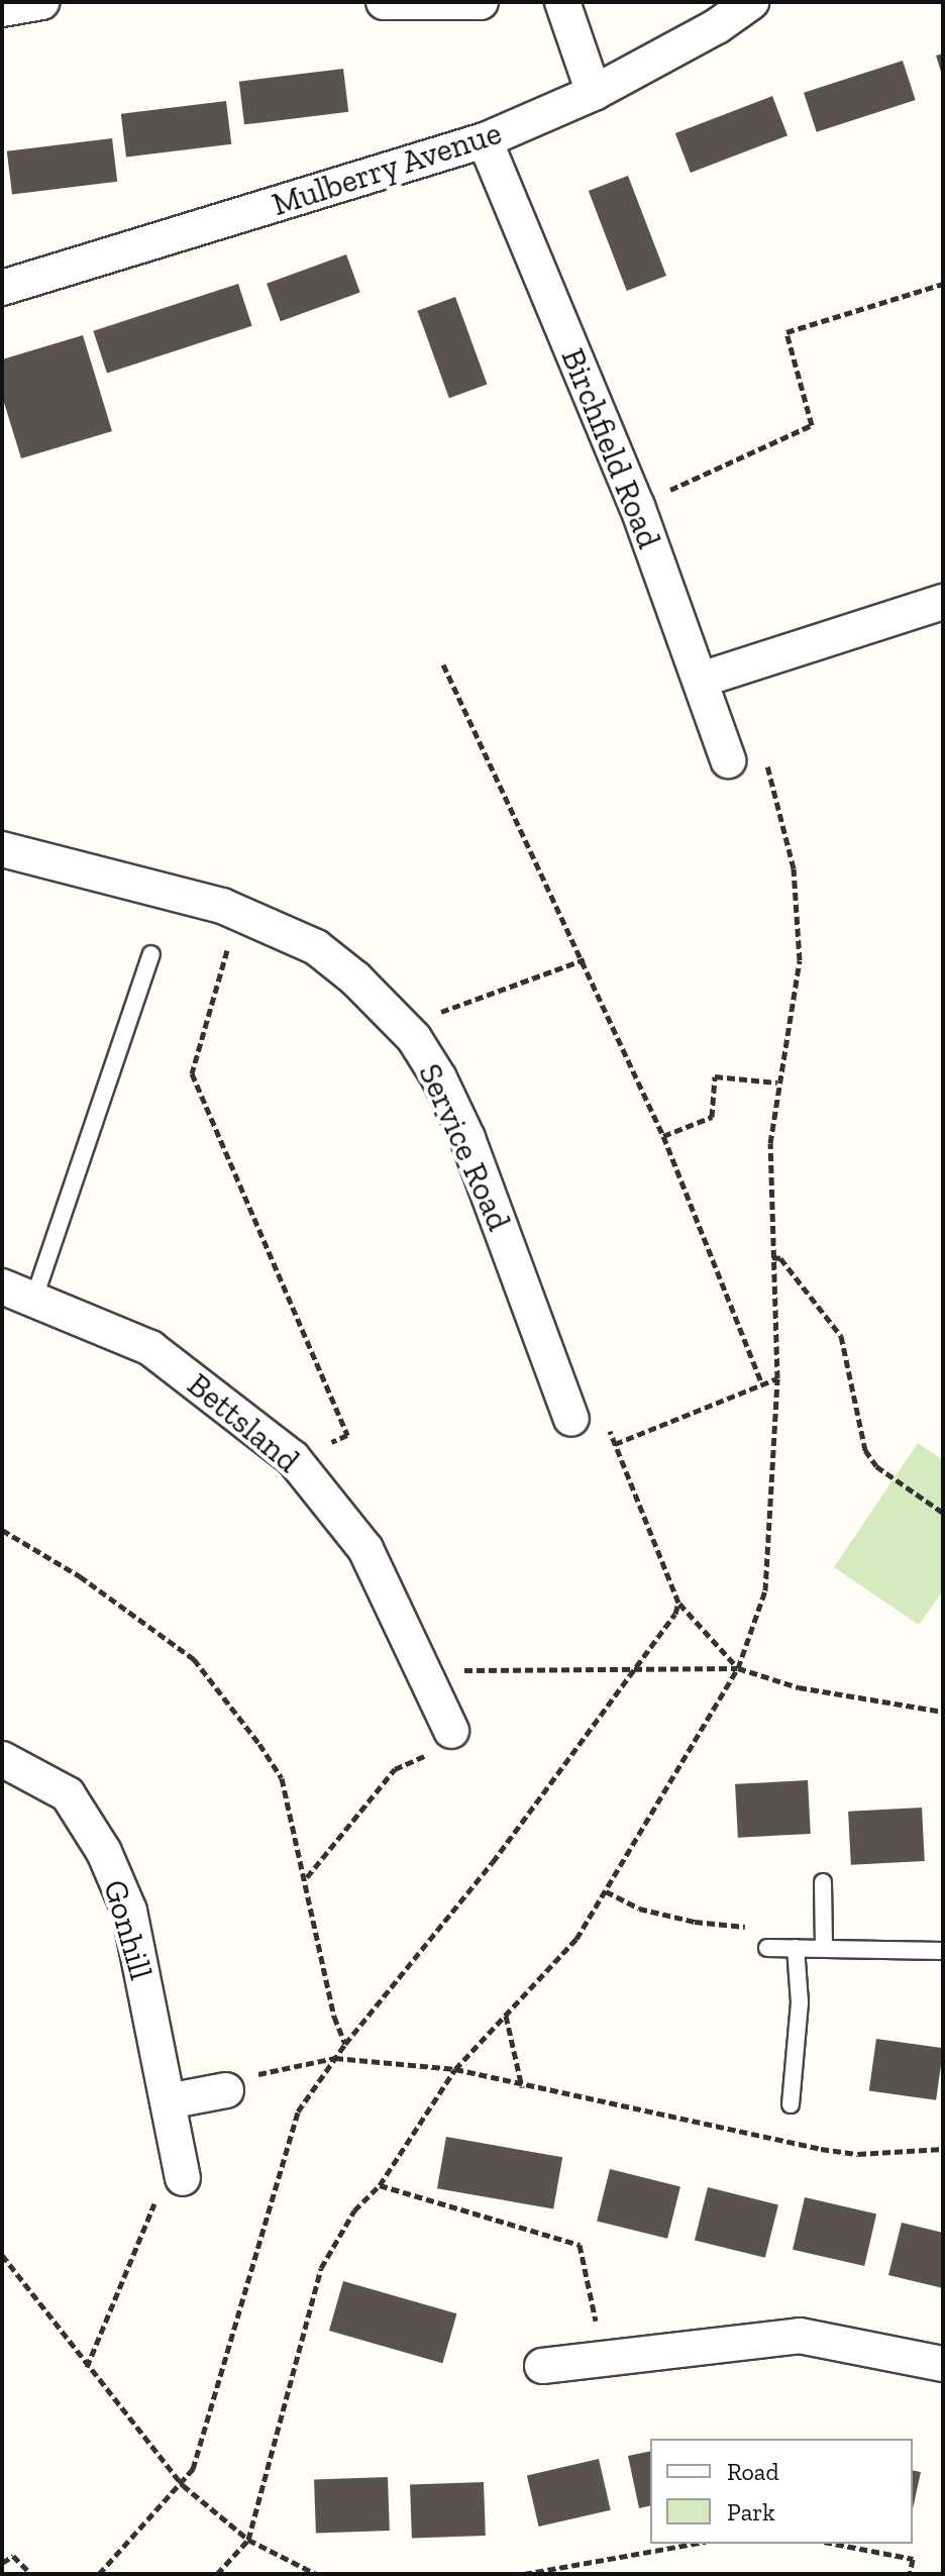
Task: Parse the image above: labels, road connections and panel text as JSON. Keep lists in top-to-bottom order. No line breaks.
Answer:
{"streets":{"street":["Mulberry Avenue","Birchfield Road","Service Road","Bettsland","Gonhill"]},"crossings":[["Mulberry Avenue","Birchfield Road"]],"legend":["Road","Park"]}
